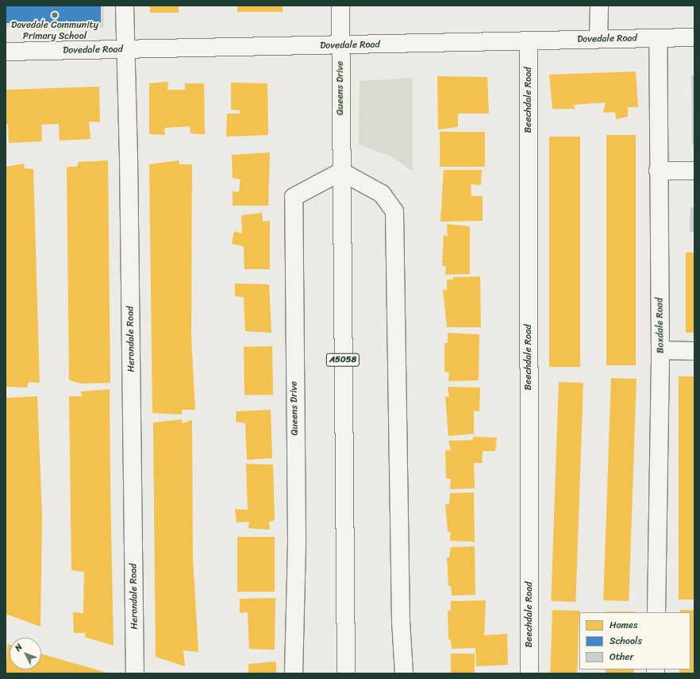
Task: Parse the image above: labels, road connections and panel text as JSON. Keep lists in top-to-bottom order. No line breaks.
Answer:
{"streets":{"street":["Dovedale Road","Queens Drive","Beechdale Road","Boxdale Road","Herondale Road","A5058"]},"crossings":[["Dovedale Road","Queens Drive"],["Dovedale Road","Beechdale Road"],["Dovedale Road","Boxdale Road"],["Dovedale Road","Herondale Road"]],"places":["Dovedale Community Primary School"],"legend":["Homes","Schools","Other"],"north":"top left"}
